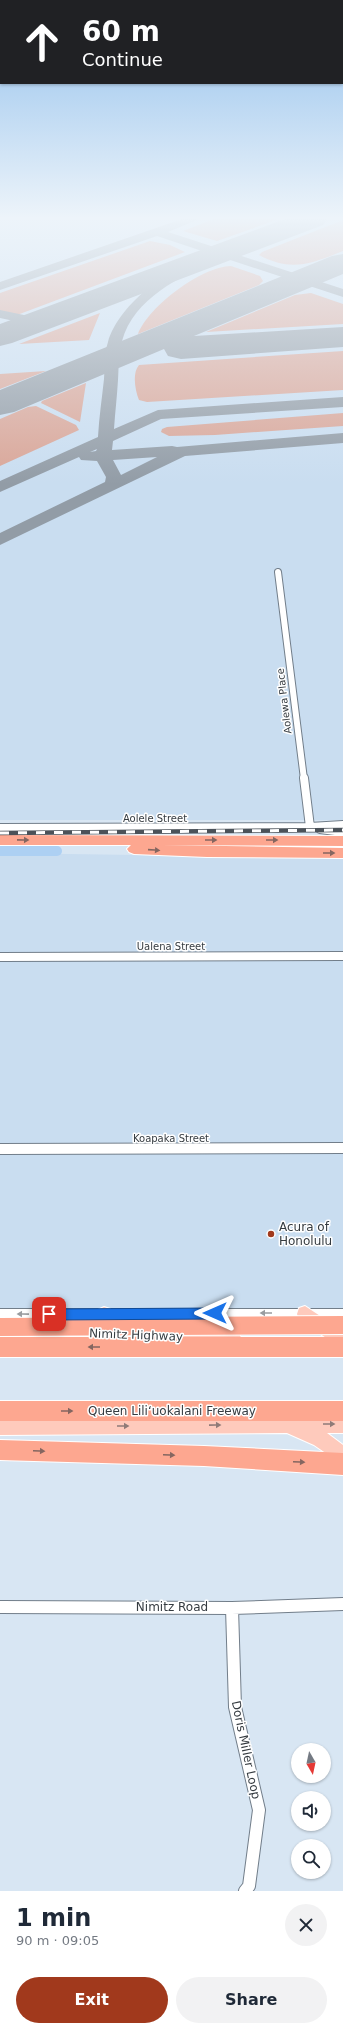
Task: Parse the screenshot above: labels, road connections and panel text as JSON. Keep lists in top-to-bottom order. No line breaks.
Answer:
{"streets":{"highway":["Queen Liliʻuokalani Freeway"],"main road":["Nimitz Highway"],"street":["Aolewa Place","Aolele Street","Ualena Street","Koapaka Street","Nimitz Road","Doris Miller Loop"]},"crossings":[["Aolewa Place","Aolele Street"],["Nimitz Road","Doris Miller Loop"]],"places":["Acura of Honolulu"],"north":"bottom","page":{"turn":["60 m","Continue"],"heading":["1 min","90 m · 09:05"],"buttons":["Exit","Share"]}}
